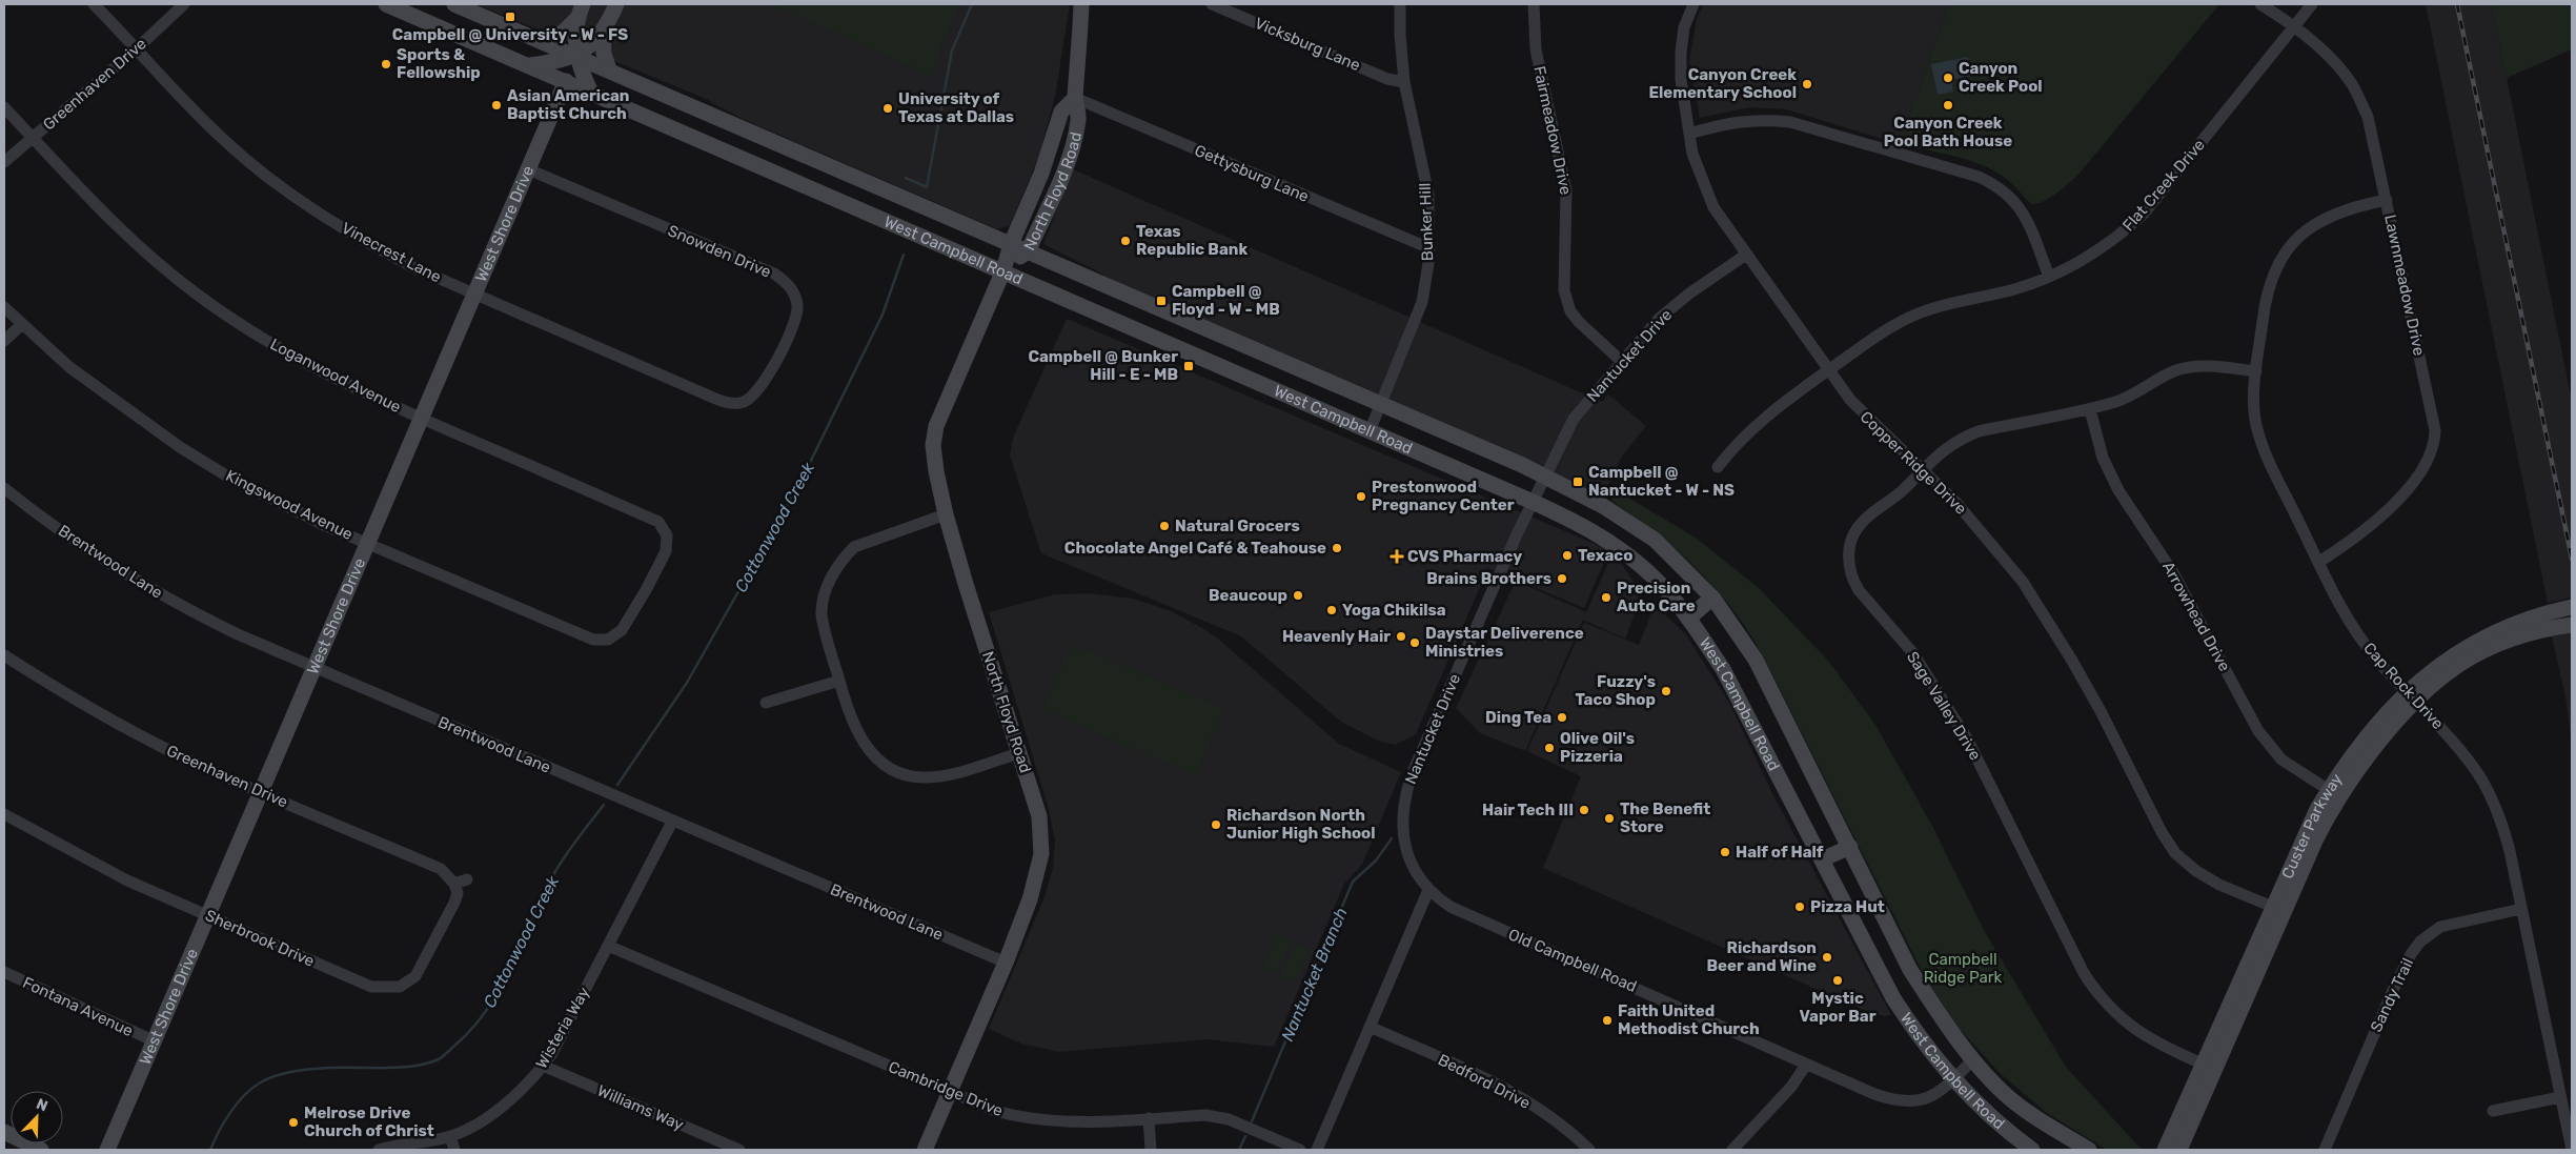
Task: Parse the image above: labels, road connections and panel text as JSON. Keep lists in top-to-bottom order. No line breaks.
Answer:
{"streets":{"main road":["North Floyd Road","West Shore Drive","West Campbell Road","Custer Parkway"],"street":["Vicksburg Lane","Greenhaven Drive","Fairmeadow Drive","Gettysburg Lane","Flat Creek Drive","Bunker Hill","Snowden Drive","Vinecrest Lane","Lawnmeadow Drive","Nantucket Drive","Loganwood Avenue","Copper Ridge Drive","Kingswood Avenue","Brentwood Lane","Arrowhead Drive","Cap Rock Drive","Sage Valley Drive","Sherbrook Drive","Old Campbell Road","Sandy Trail","Fontana Avenue","Wisteria Way","Bedford Drive","Cambridge Drive","Williams Way"]},"crossings":[["Vicksburg Lane","Bunker Hill"],["Greenhaven Drive","West Shore Drive"],["Greenhaven Drive","Vinecrest Lane"],["Greenhaven Drive","Loganwood Avenue"],["Greenhaven Drive","Sherbrook Drive"],["Fairmeadow Drive","Nantucket Drive"],["Gettysburg Lane","North Floyd Road"],["Gettysburg Lane","Bunker Hill"],["Flat Creek Drive","Lawnmeadow Drive"],["Flat Creek Drive","Copper Ridge Drive"],["North Floyd Road","West Campbell Road"],["North Floyd Road","Brentwood Lane"],["North Floyd Road","Cambridge Drive"],["Bunker Hill","West Campbell Road"],["West Shore Drive","West Campbell Road"],["West Shore Drive","Snowden Drive"],["West Shore Drive","Vinecrest Lane"],["West Shore Drive","Loganwood Avenue"],["West Shore Drive","Kingswood Avenue"],["West Shore Drive","Brentwood Lane"],["West Shore Drive","Sherbrook Drive"],["West Shore Drive","Fontana Avenue"],["West Campbell Road","Nantucket Drive"],["West Campbell Road","Old Campbell Road"],["Snowden Drive","Vinecrest Lane"],["Lawnmeadow Drive","Cap Rock Drive"],["Nantucket Drive","Copper Ridge Drive"],["Nantucket Drive","Old Campbell Road"],["Loganwood Avenue","Kingswood Avenue"],["Copper Ridge Drive","Sage Valley Drive"],["Copper Ridge Drive","Custer Parkway"],["Brentwood Lane","Wisteria Way"],["Arrowhead Drive","Sage Valley Drive"],["Arrowhead Drive","Custer Parkway"],["Cap Rock Drive","Sage Valley Drive"],["Cap Rock Drive","Custer Parkway"],["Cap Rock Drive","Sandy Trail"],["Sage Valley Drive","Custer Parkway"],["Wisteria Way","Cambridge Drive"],["Wisteria Way","Williams Way"]],"water":["Cottonwood Creek","Nantucket Branch"],"parks":["Campbell Ridge Park"],"places":{"transit":["Campbell @ University - W - FS","Campbell @ Floyd - W - MB","Campbell @ Bunker Hill - E - MB","Campbell @ Nantucket - W - NS"],"other":["Sports & Fellowship","Canyon Creek Pool","Canyon Creek Elementary School","Asian American Baptist Church","Canyon Creek Pool Bath House","University of Texas at Dallas","Texas Republic Bank","Prestonwood Pregnancy Center","Natural Grocers","Chocolate Angel Café & Teahouse","Texaco","Brains Brothers","Beaucoup","Precision Auto Care","Yoga Chikilsa","Heavenly Hair","Daystar Deliverence Ministries","Fuzzy's Taco Shop","Ding Tea","Olive Oil's Pizzeria","Hair Tech III","The Benefit Store","Richardson North Junior High School","Half of Half","Pizza Hut","Richardson Beer and Wine","Mystic Vapor Bar","Faith United Methodist Church","Melrose Drive Church of Christ"],"health":["CVS Pharmacy"]},"north":"top right"}
